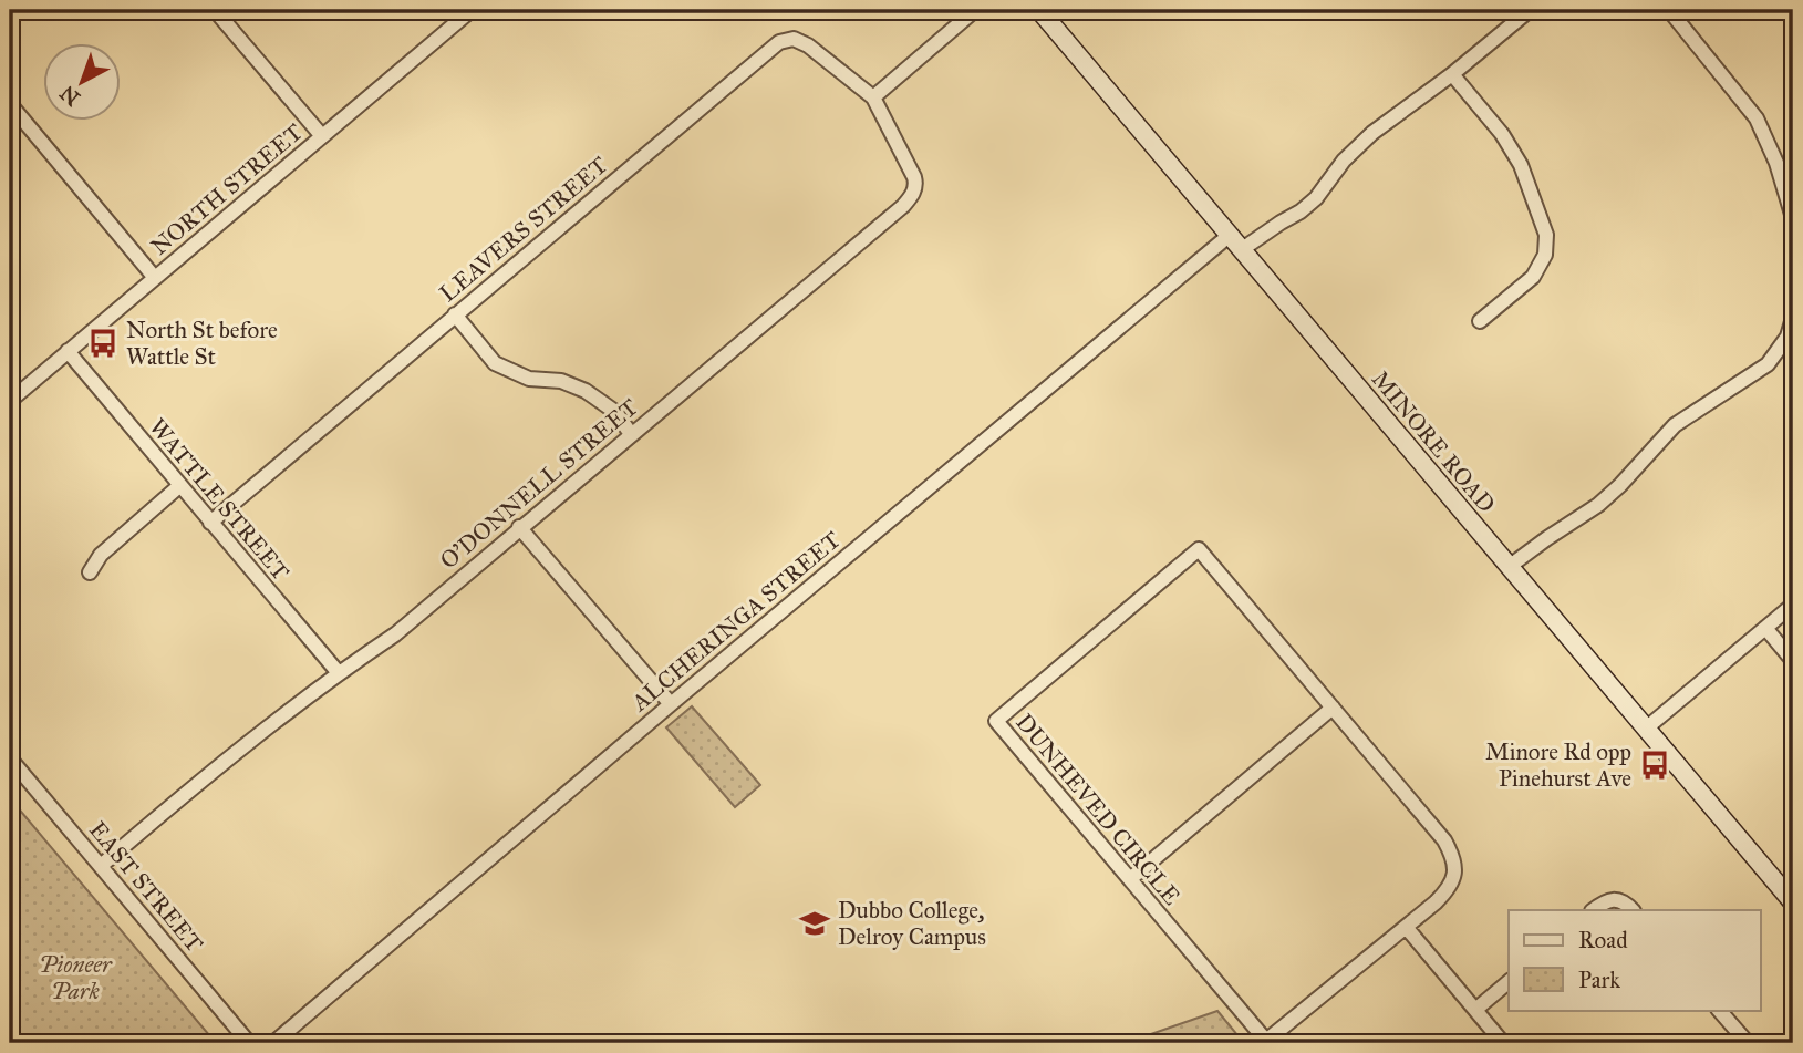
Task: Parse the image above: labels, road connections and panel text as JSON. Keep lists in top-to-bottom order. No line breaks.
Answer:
{"streets":{"street":["NORTH STREET","LEAVERS STREET","MINORE ROAD","O'DONNELL STREET","WATTLE STREET","ALCHERINGA STREET","DUNHEVED CIRCLE","EAST STREET"]},"crossings":[["NORTH STREET","WATTLE STREET"],["LEAVERS STREET","O'DONNELL STREET"],["LEAVERS STREET","WATTLE STREET"],["MINORE ROAD","ALCHERINGA STREET"],["O'DONNELL STREET","WATTLE STREET"],["O'DONNELL STREET","EAST STREET"]],"parks":["Pioneer Park"],"places":{"bus stop":["North St before Wattle St","Minore Rd opp Pinehurst Ave"],"school or university":["Dubbo College, Delroy Campus"]},"legend":["Road","Park"],"north":"bottom left"}
